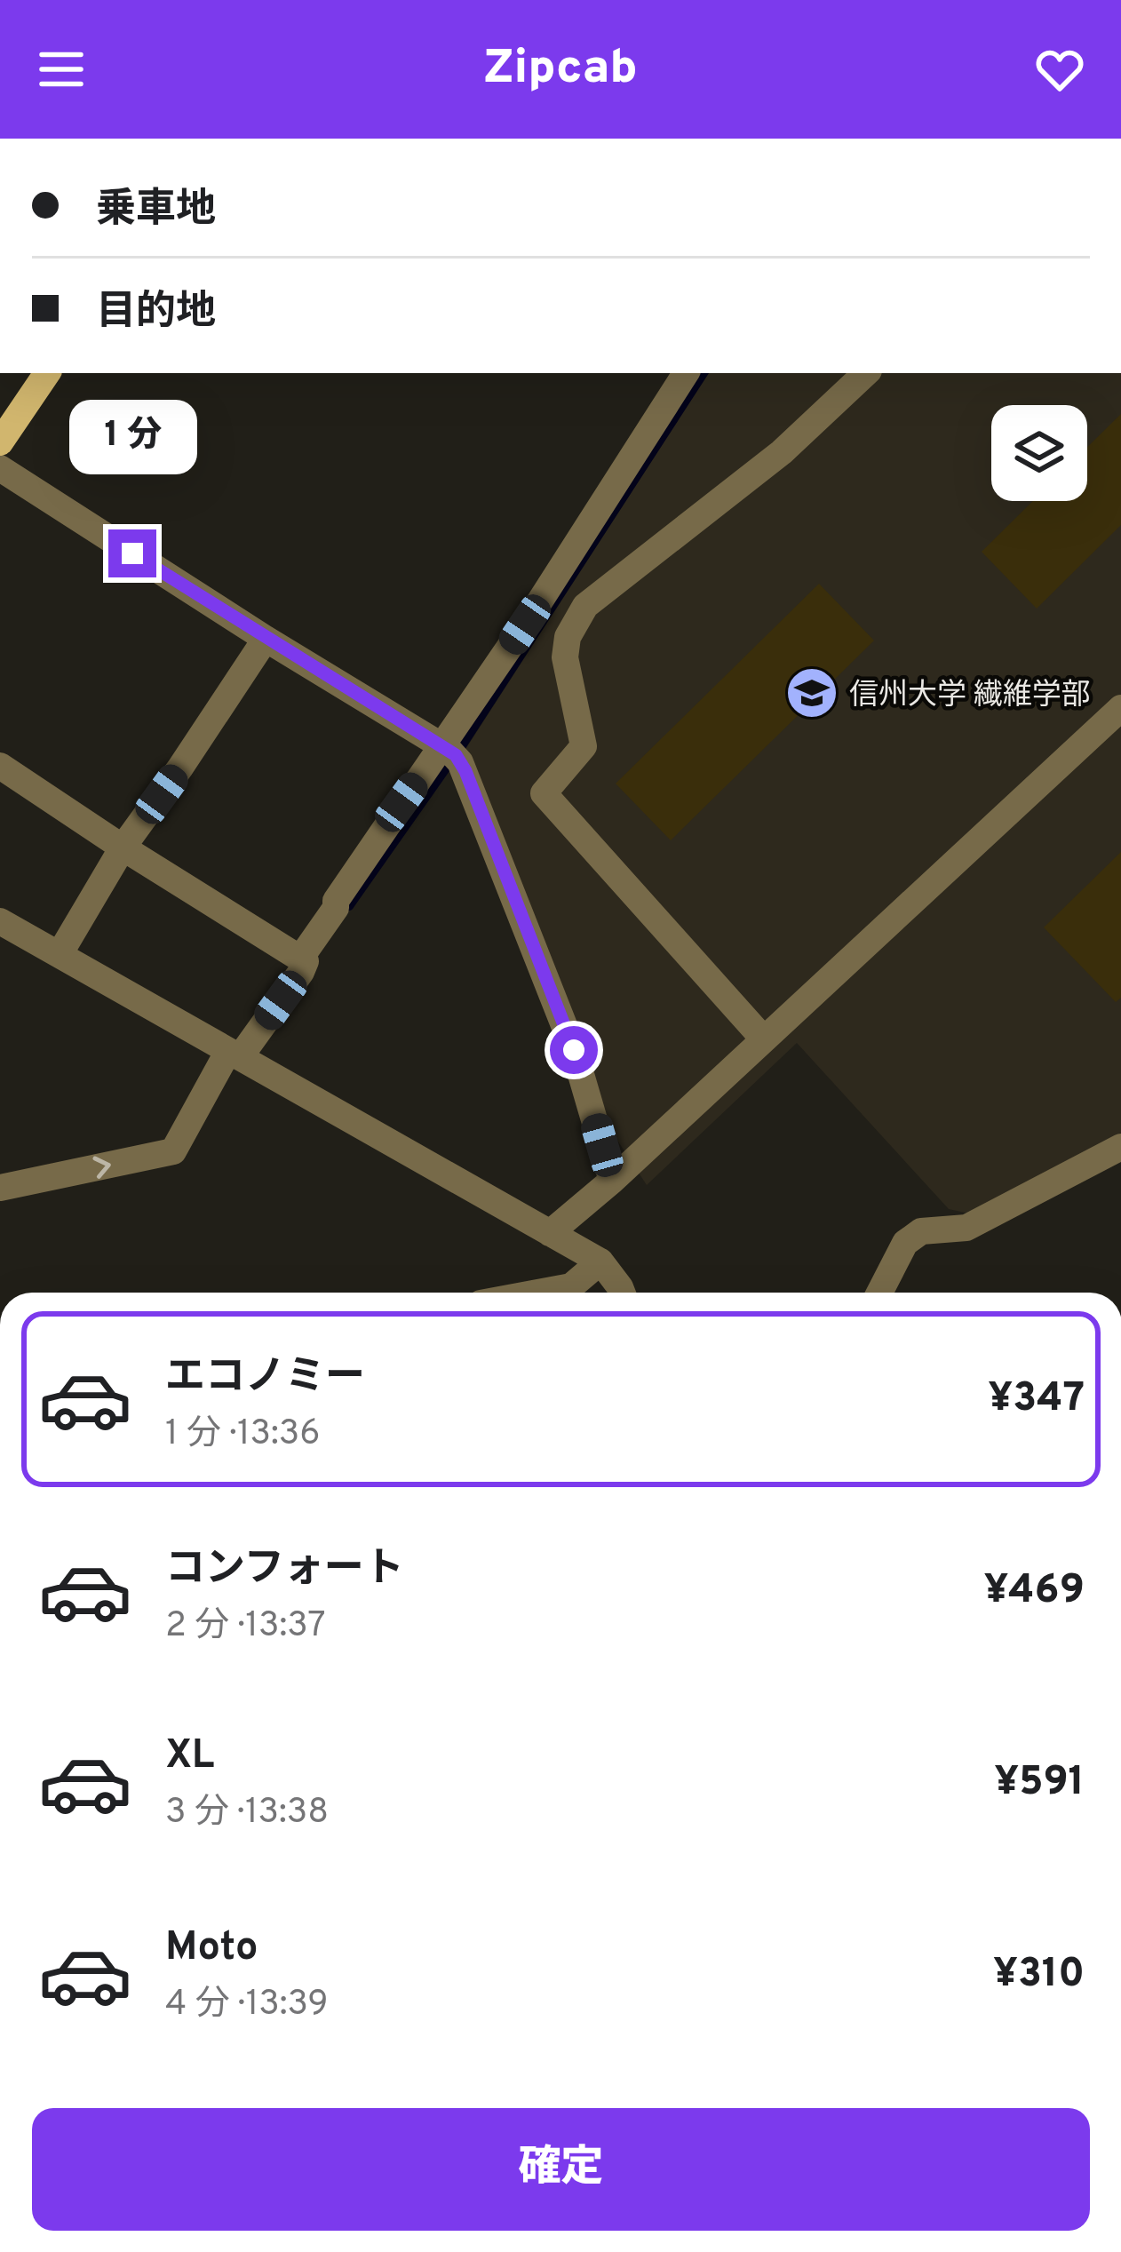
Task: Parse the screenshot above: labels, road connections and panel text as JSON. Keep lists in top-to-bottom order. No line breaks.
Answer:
{"places":{"school or university":["信州大学 繊維学部"]},"page":{"header":"Zipcab","banner":["乗車地","目的地"],"bubble":"1 分","list":[{"name":"エコノミー","note":"1 分 · 13:36","value":"¥347"},{"name":"コンフォート","note":"2 分 · 13:37","value":"¥469"},{"name":"XL","note":"3 分 · 13:38","value":"¥591"},{"name":"Moto","note":"4 分 · 13:39","value":"¥310"}],"buttons":"確定"}}
